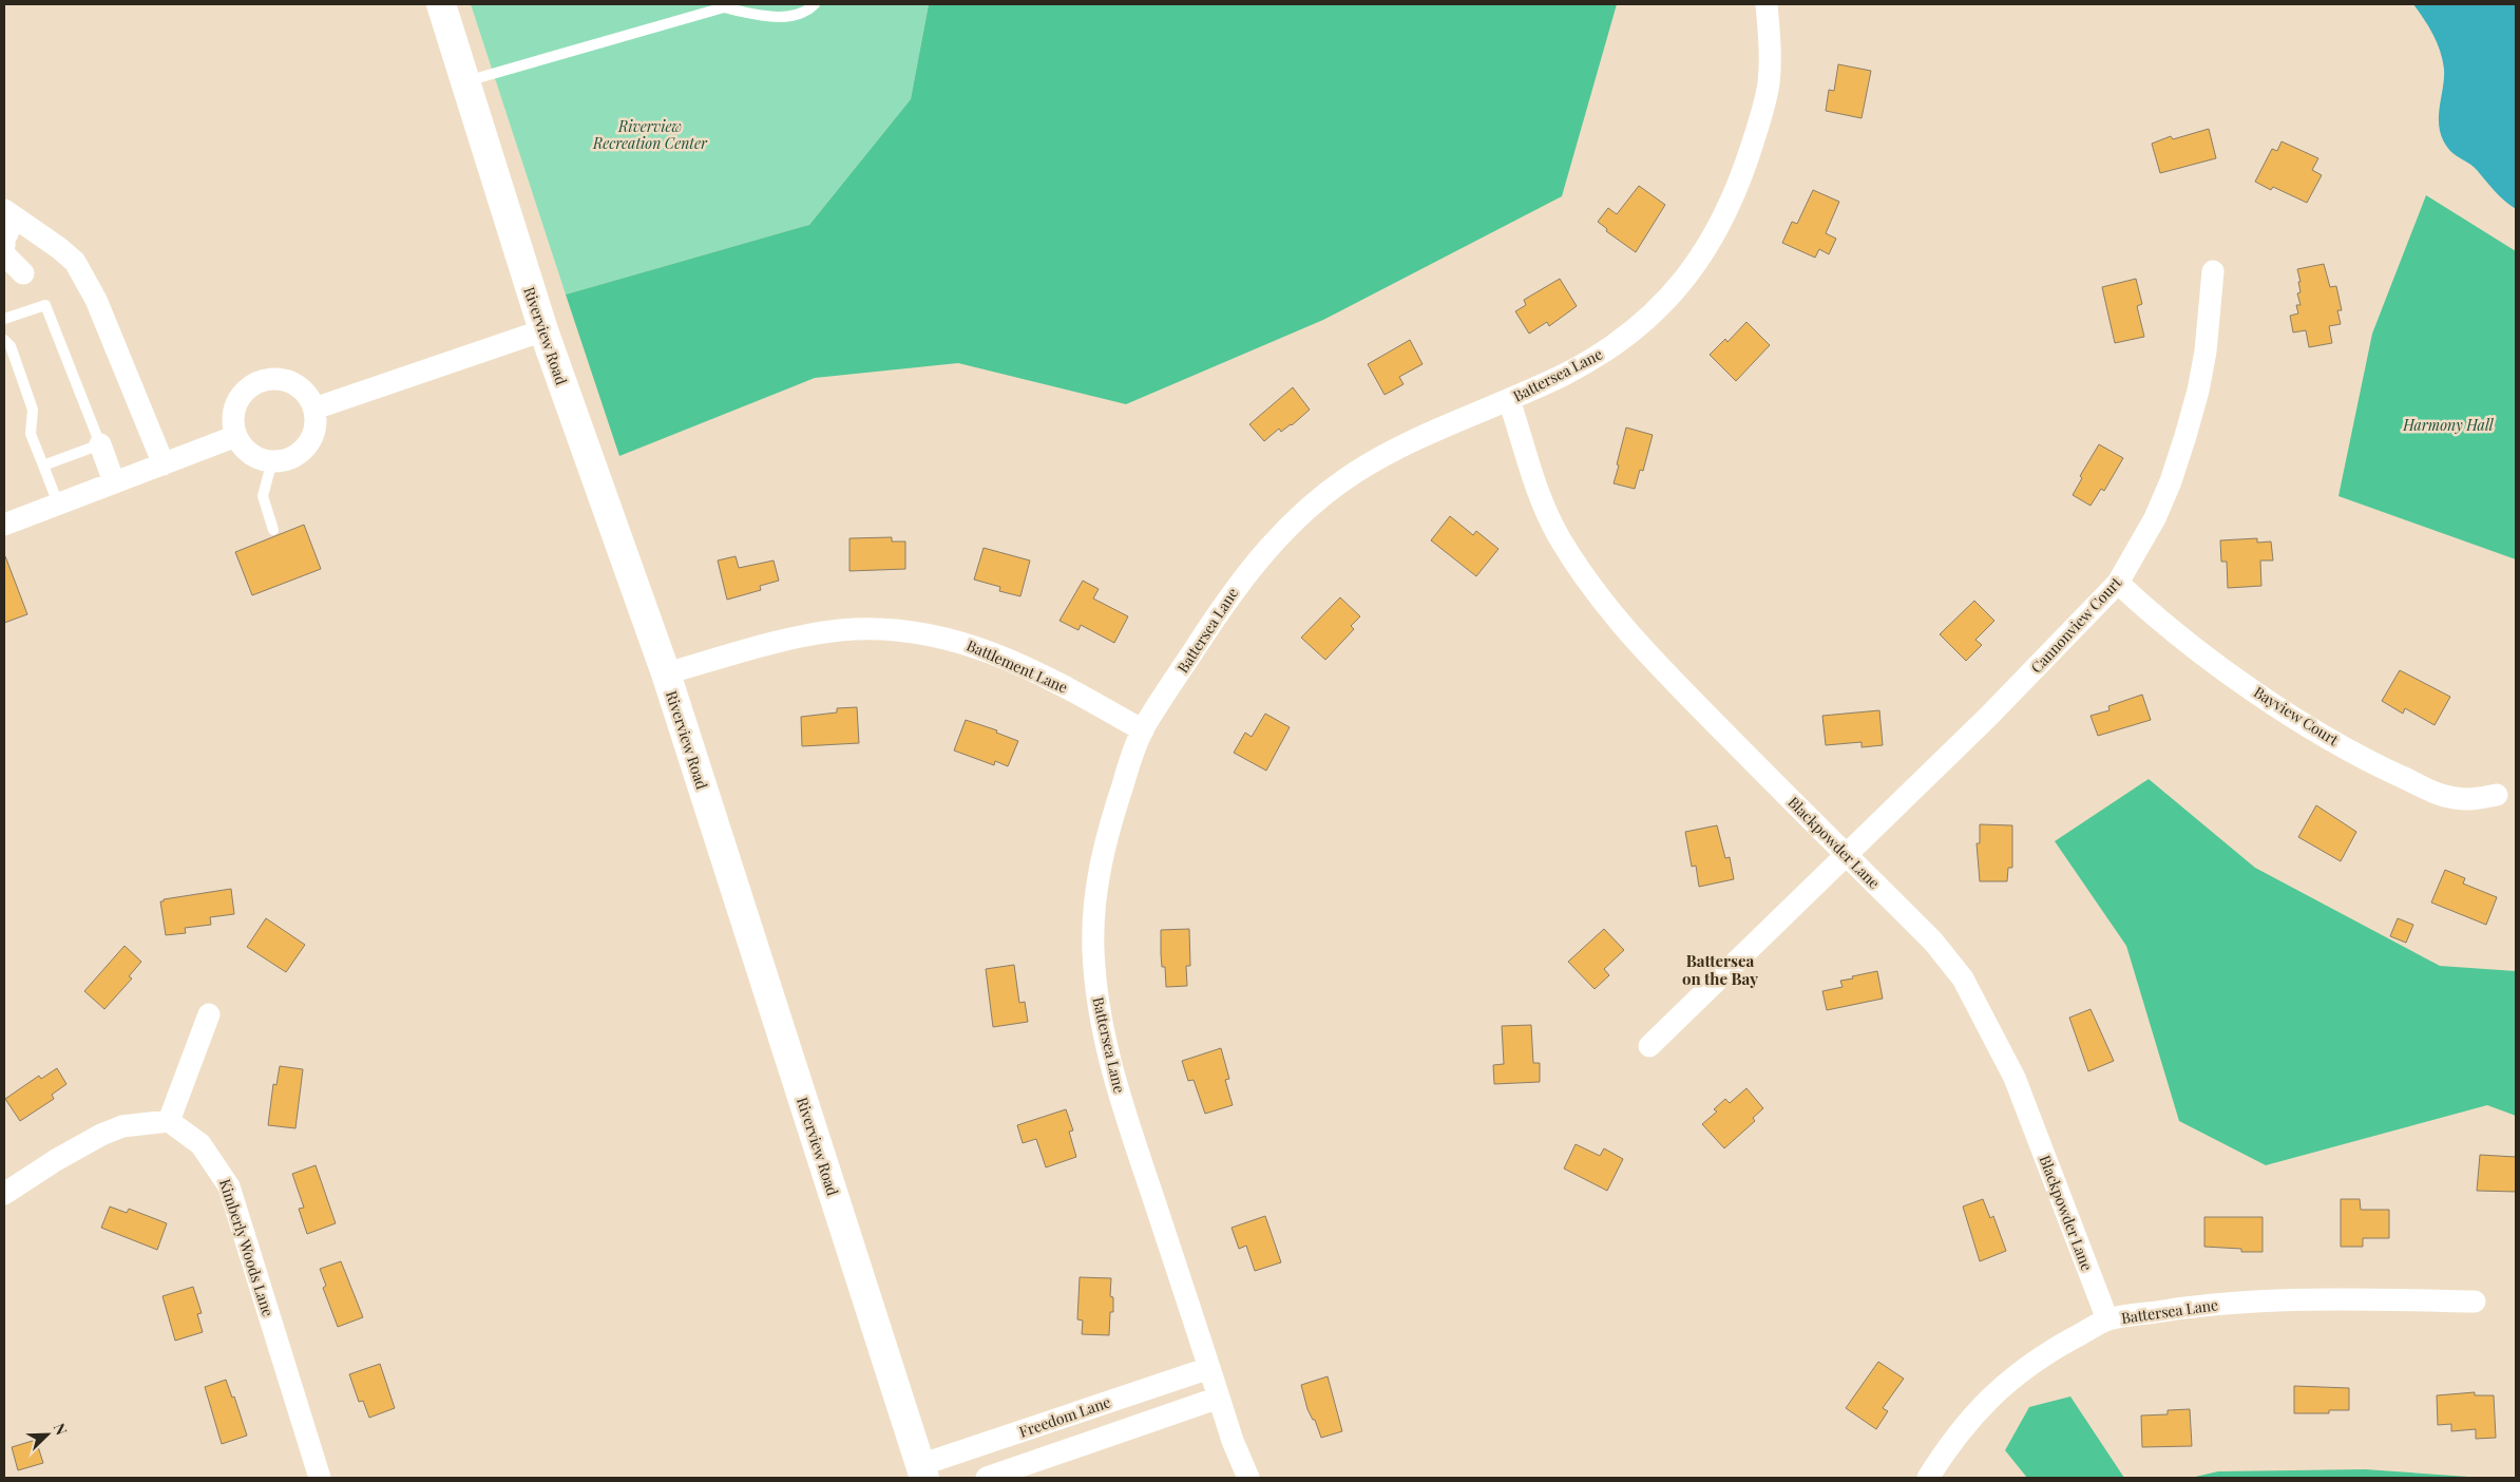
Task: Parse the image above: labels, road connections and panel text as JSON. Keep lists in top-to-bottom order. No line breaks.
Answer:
{"streets":{"street":["Riverview Road","Battersea Lane","Cannonview Court","Battlement Lane","Bayview Court","Blackpowder Lane","Kimberly Woods Lane","Freedom Lane"]},"crossings":[["Riverview Road","Battlement Lane"],["Riverview Road","Freedom Lane"],["Battersea Lane","Battlement Lane"],["Battersea Lane","Blackpowder Lane"],["Battersea Lane","Freedom Lane"],["Cannonview Court","Bayview Court"],["Cannonview Court","Blackpowder Lane"]],"districts":["Battersea on the Bay"],"parks":["Riverview Recreation Center","Harmony Hall"],"north":"top right"}
